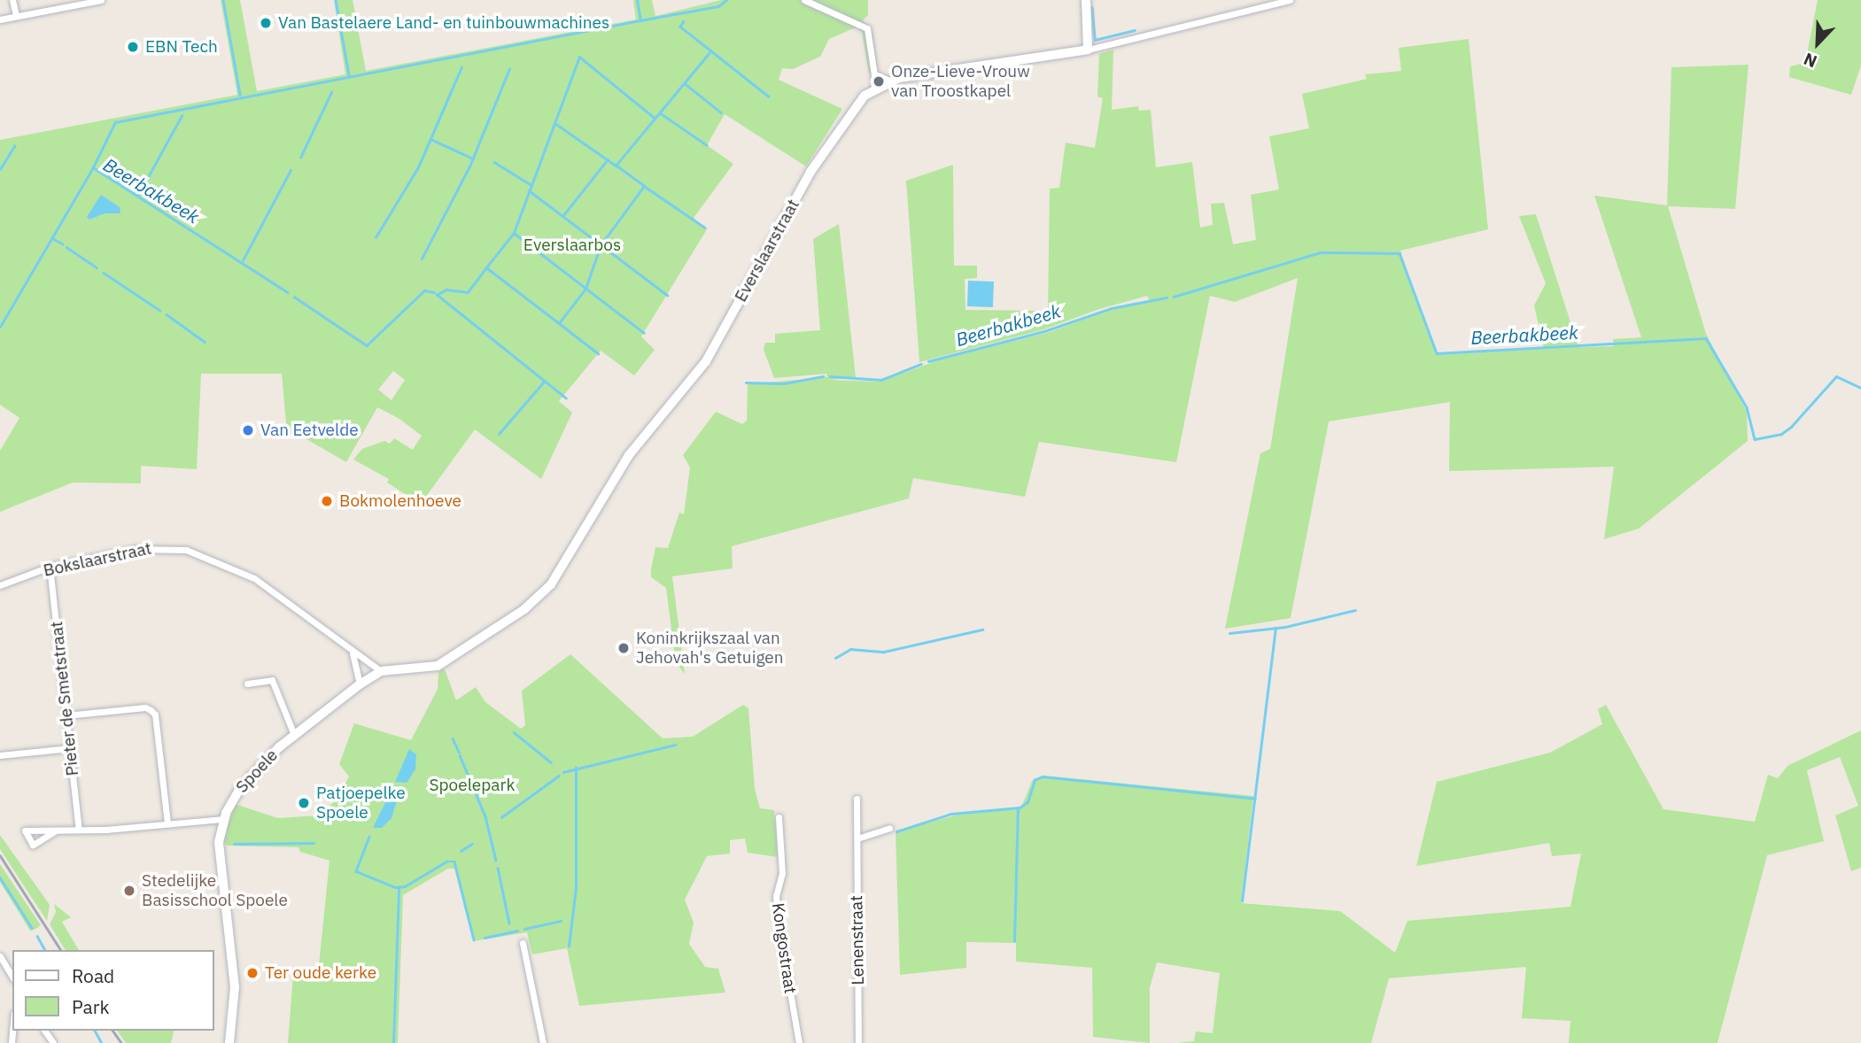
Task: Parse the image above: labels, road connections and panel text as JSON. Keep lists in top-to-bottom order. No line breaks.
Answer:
{"streets":{"street":["Everslaarstraat","Bokslaarstraat","Pieter de Smetstraat","Spoele","Lenenstraat","Kongostraat"]},"crossings":[["Everslaarstraat","Bokslaarstraat"],["Everslaarstraat","Spoele"],["Bokslaarstraat","Pieter de Smetstraat"]],"water":["Beerbakbeek"],"parks":["Everslaarbos","Spoelepark"],"places":["Van Bastelaere Land- en tuinbouwmachines","EBN Tech","Onze-Lieve-Vrouw van Troostkapel","Van Eetvelde","Bokmolenhoeve","Koninkrijkszaal van Jehovah's Getuigen","Patjoepelke Spoele","Stedelijke Basisschool Spoele","Ter oude kerke"],"legend":["Road","Park"],"north":"bottom left"}
